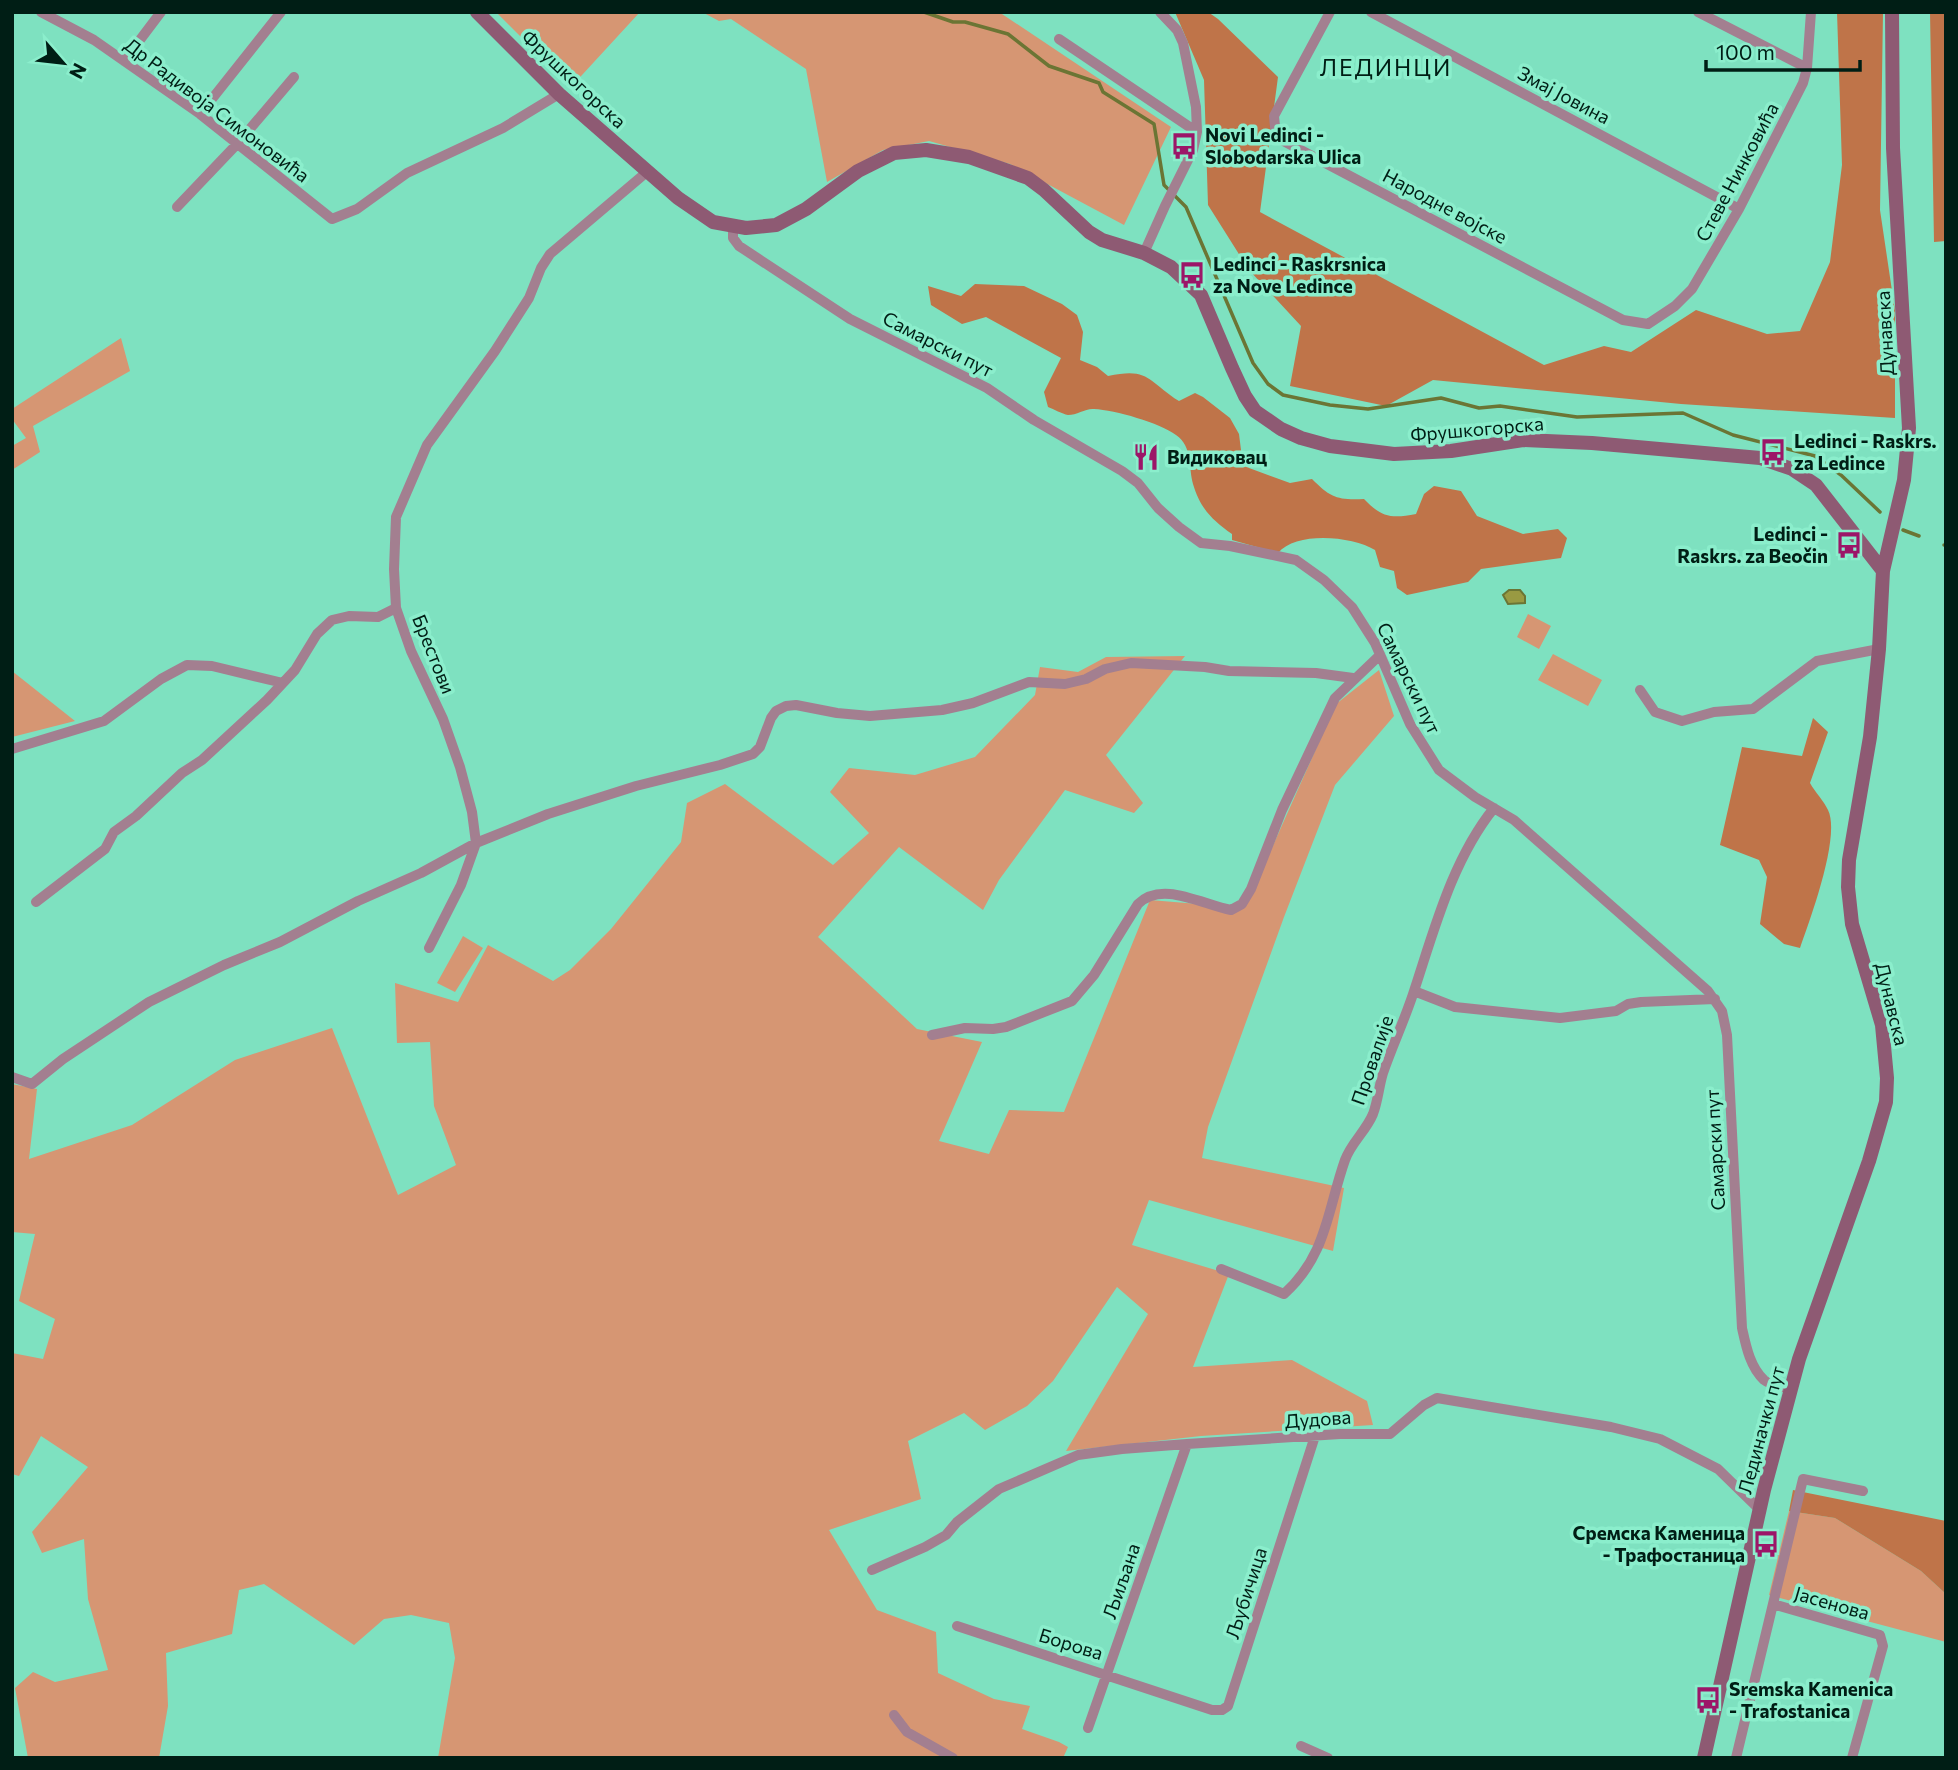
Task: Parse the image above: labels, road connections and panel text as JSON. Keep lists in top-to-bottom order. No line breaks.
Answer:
{"streets":{"main road":["Фрушкогорска","Дунавска","Лединачки пут"],"street":["Змај Јовина","Др Радивоја Симоновића","Стеве Нинковића","Народне војске","Самарски пут","Брестови","Провалије","Дудова","Љиљана","Љубичица","Јасенова","Борова"]},"crossings":[["Фрушкогорска","Др Радивоја Симоновића"],["Фрушкогорска","Дунавска"],["Фрушкогорска","Самарски пут"],["Фрушкогорска","Брестови"],["Змај Јовина","Стеве Нинковића"],["Стеве Нинковића","Народне војске"],["Дунавска","Лединачки пут"],["Самарски пут","Провалије"],["Самарски пут","Лединачки пут"],["Дудова","Лединачки пут"],["Дудова","Љиљана"],["Дудова","Љубичица"],["Љиљана","Борова"],["Љубичица","Борова"]],"districts":["ЛЕДИНЦИ"],"places":{"bus stop":["Novi Ledinci - Slobodarska Ulica","Ledinci - Raskrsnica za Nove Ledince","Ledinci - Raskrs. za Ledince","Ledinci - Raskrs. za Beočin","Сремска Каменица - Трафостаница","Sremska Kamenica - Trafostanica"],"restaurant":["Видиковац"]},"scale_bar":"100 m","north":"bottom right"}
